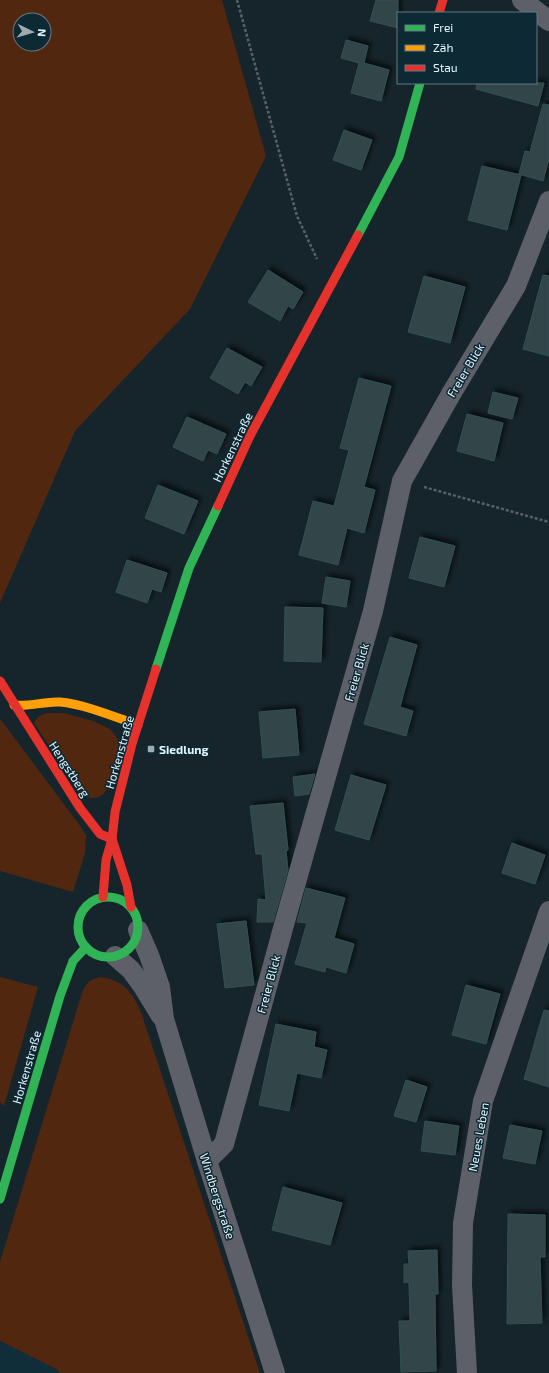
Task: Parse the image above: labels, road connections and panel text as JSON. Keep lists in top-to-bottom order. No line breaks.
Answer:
{"streets":{"street":["Freier Blick","Horkenstraße","Hengstberg","Neues Leben","Windbergstraße"]},"crossings":[["Freier Blick","Windbergstraße"],["Horkenstraße","Hengstberg"],["Horkenstraße","Windbergstraße"]],"places":{"transit":["Siedlung"]},"legend":["Frei","Zäh","Stau"],"north":"right"}
